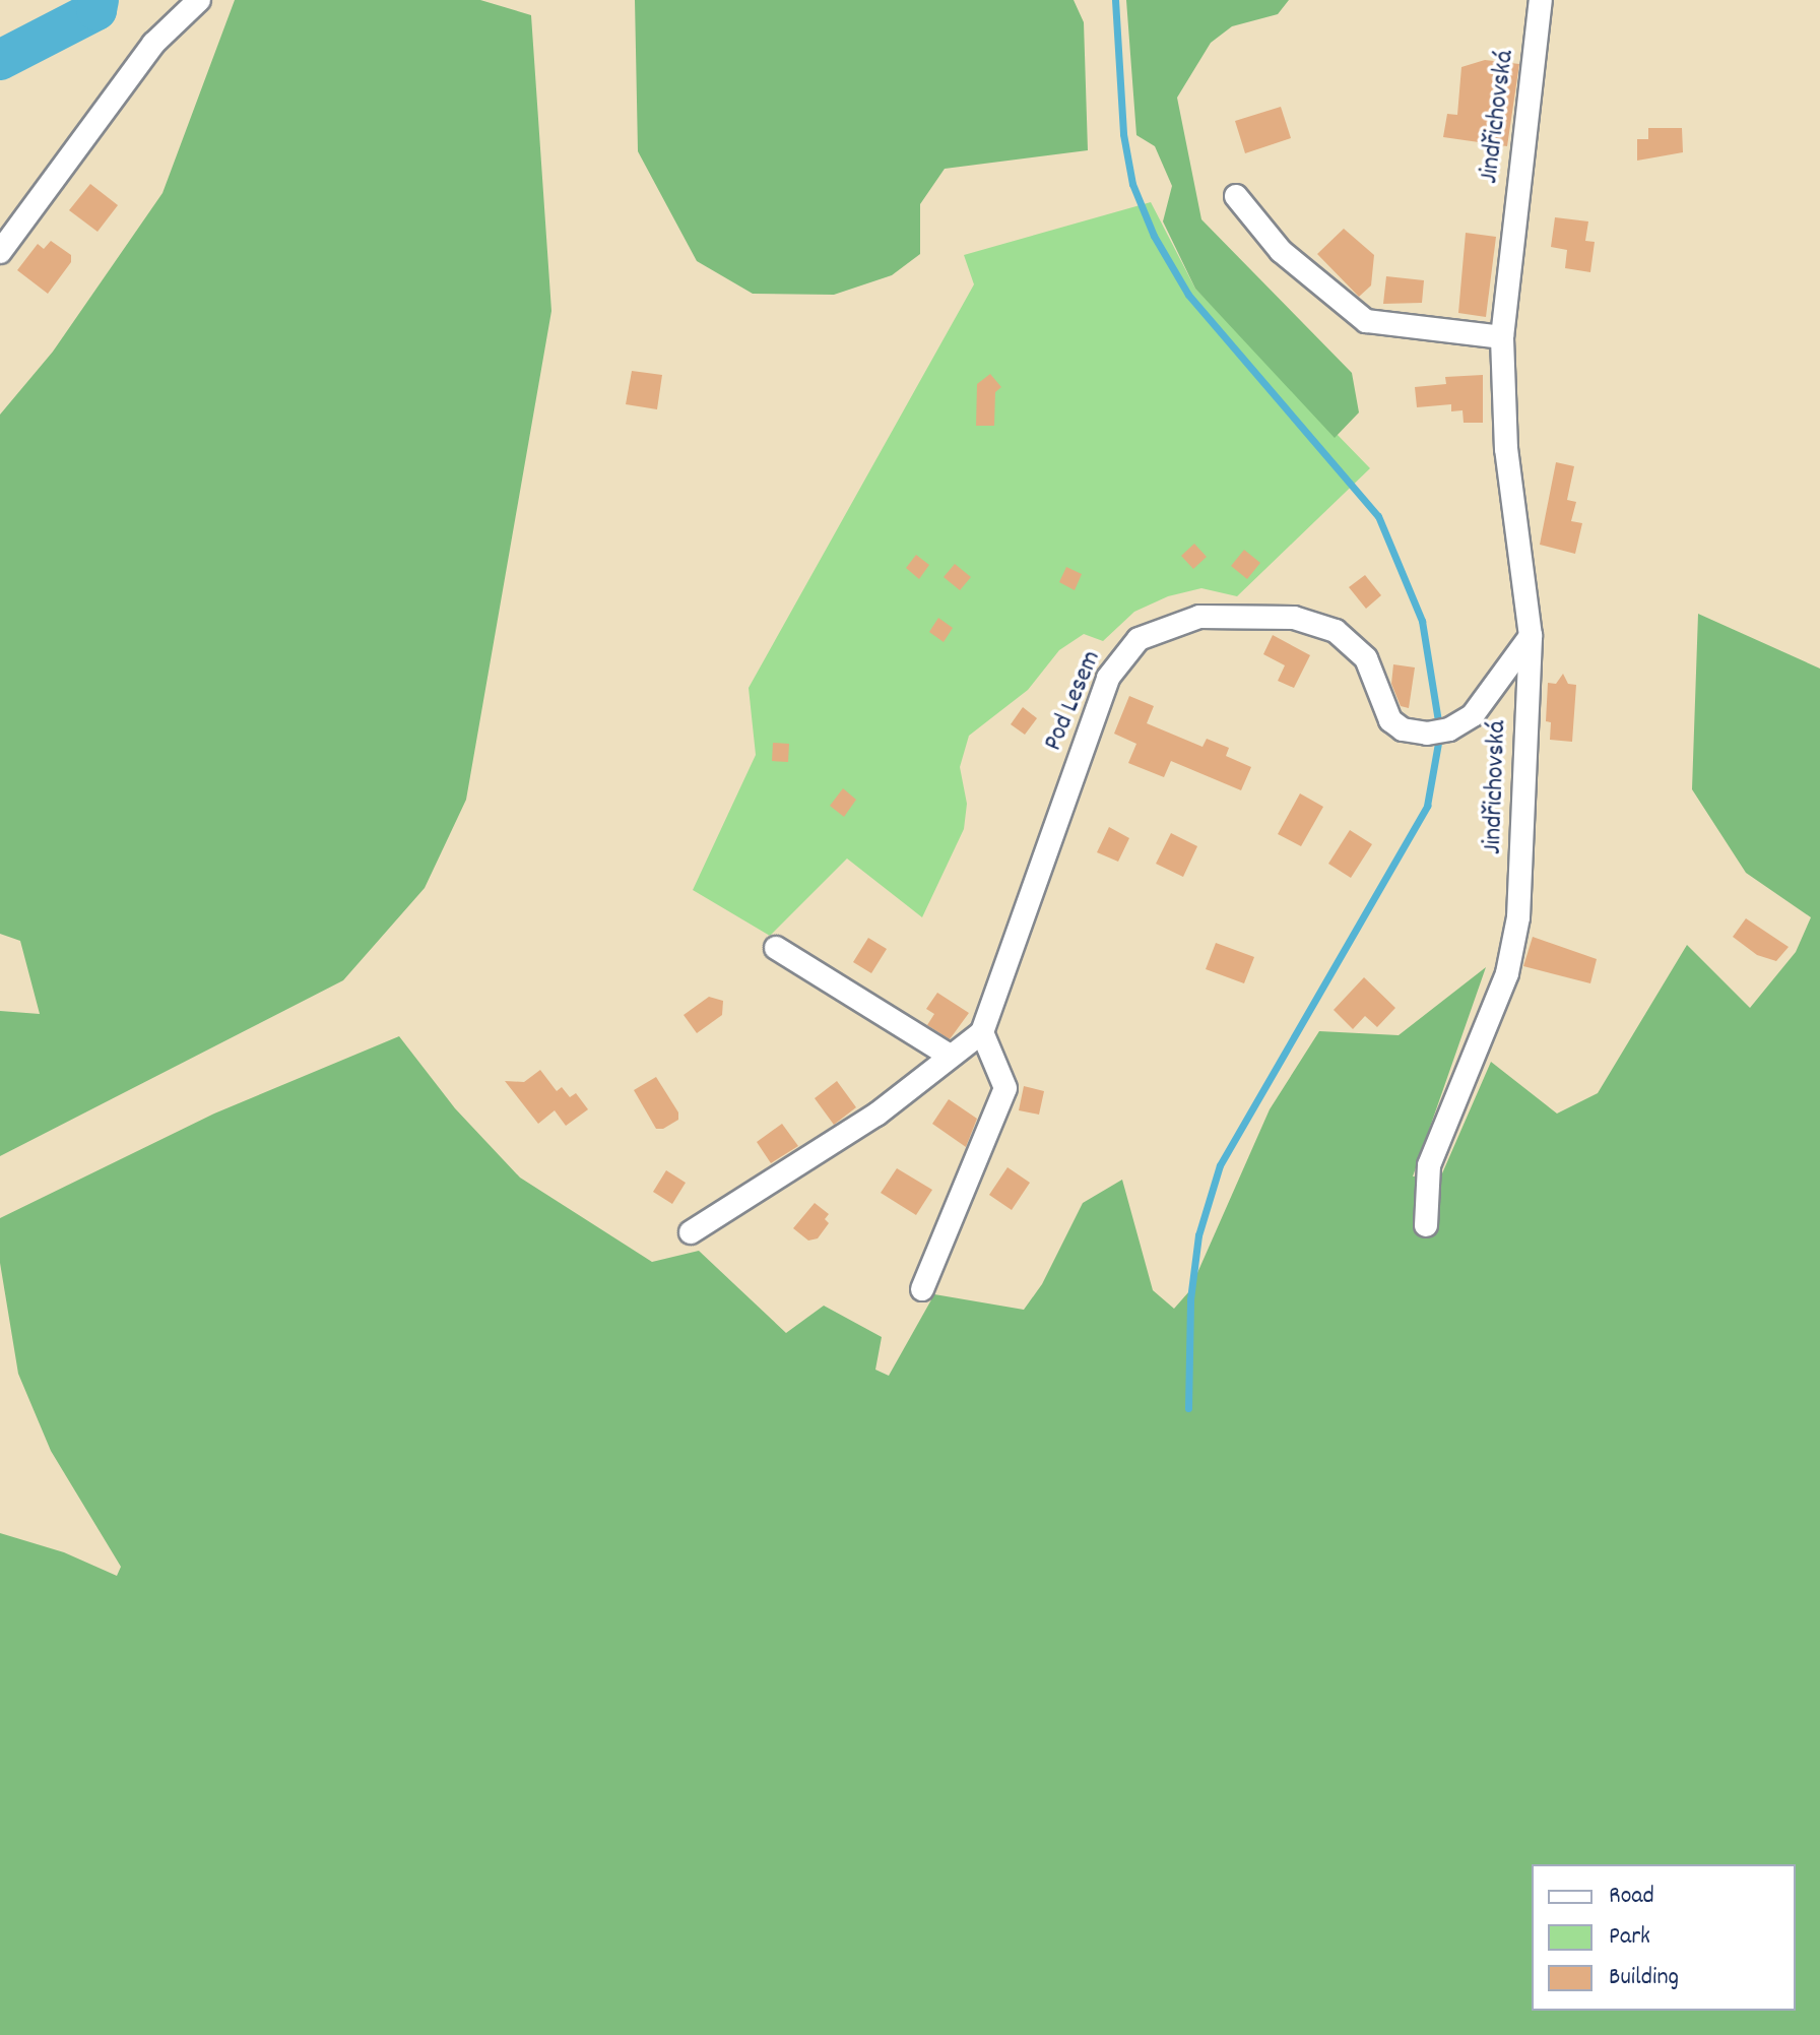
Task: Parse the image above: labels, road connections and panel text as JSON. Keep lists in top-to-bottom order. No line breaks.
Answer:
{"streets":{"street":["Jindřichovská","Pod Lesem"]},"crossings":[["Jindřichovská","Pod Lesem"]],"legend":["Road","Park","Building"]}
